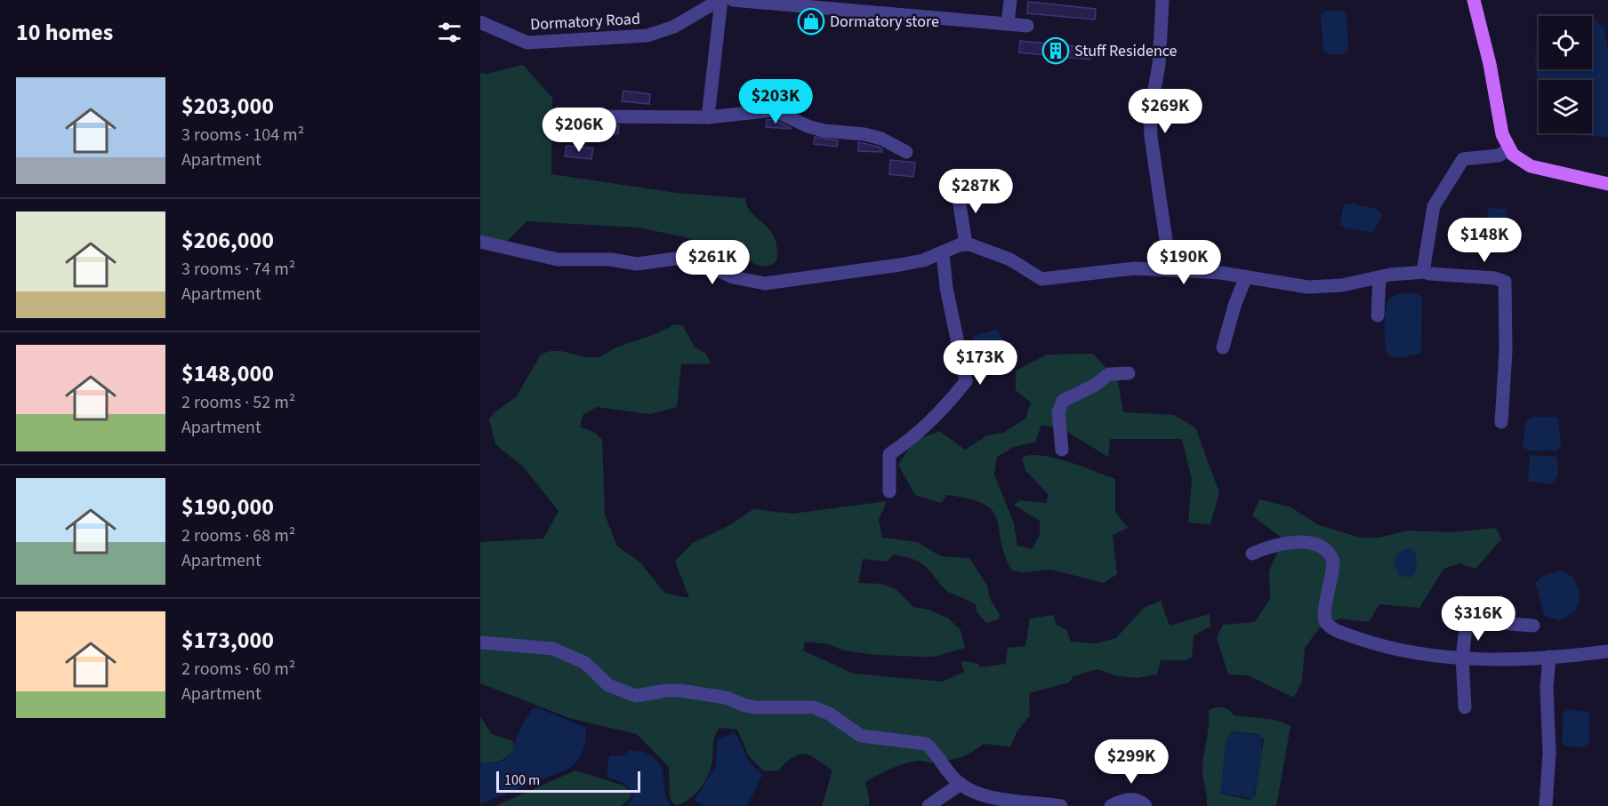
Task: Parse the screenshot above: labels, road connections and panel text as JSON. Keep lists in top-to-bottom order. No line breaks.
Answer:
{"streets":{"street":["Dormatory Road"]},"places":{"shop":["Dormatory store"],"building":["Stuff Residence"]},"scale_bar":"100 m","page":{"heading":"10 homes","list":[{"name":"$203,000","note":"3 rooms · 104 m² · Apartment"},{"name":"$206,000","note":"3 rooms · 74 m² · Apartment"},{"name":"$148,000","note":"2 rooms · 52 m² · Apartment"},{"name":"$190,000","note":"2 rooms · 68 m² · Apartment"},{"name":"$173,000","note":"2 rooms · 60 m² · Apartment"}],"price":["$203K","$269K","$206K","$287K","$148K","$261K","$190K","$173K","$316K","$299K"],"scale":"100 m"}}
